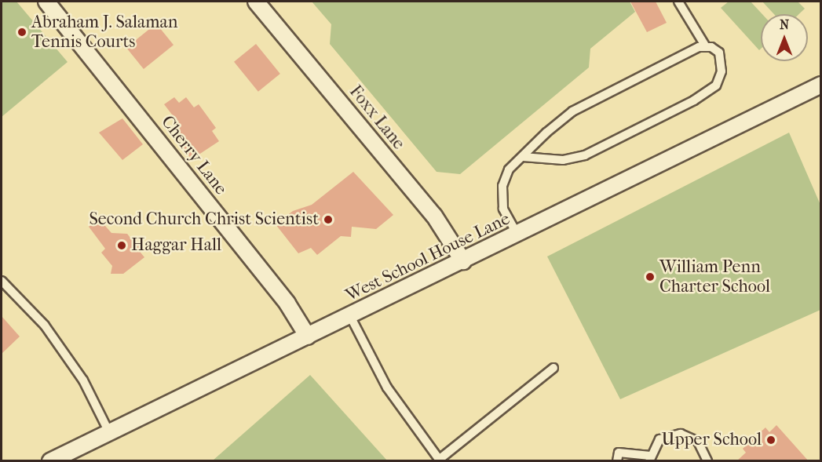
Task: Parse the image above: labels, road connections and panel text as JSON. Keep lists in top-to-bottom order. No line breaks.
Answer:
{"streets":{"street":["Foxx Lane","Cherry Lane","West School House Lane"]},"crossings":[["Foxx Lane","West School House Lane"],["Cherry Lane","West School House Lane"]],"places":["Abraham J. Salaman Tennis Courts","Second Church Christ Scientist","Haggar Hall","William Penn Charter School","Upper School"],"north":"top"}
